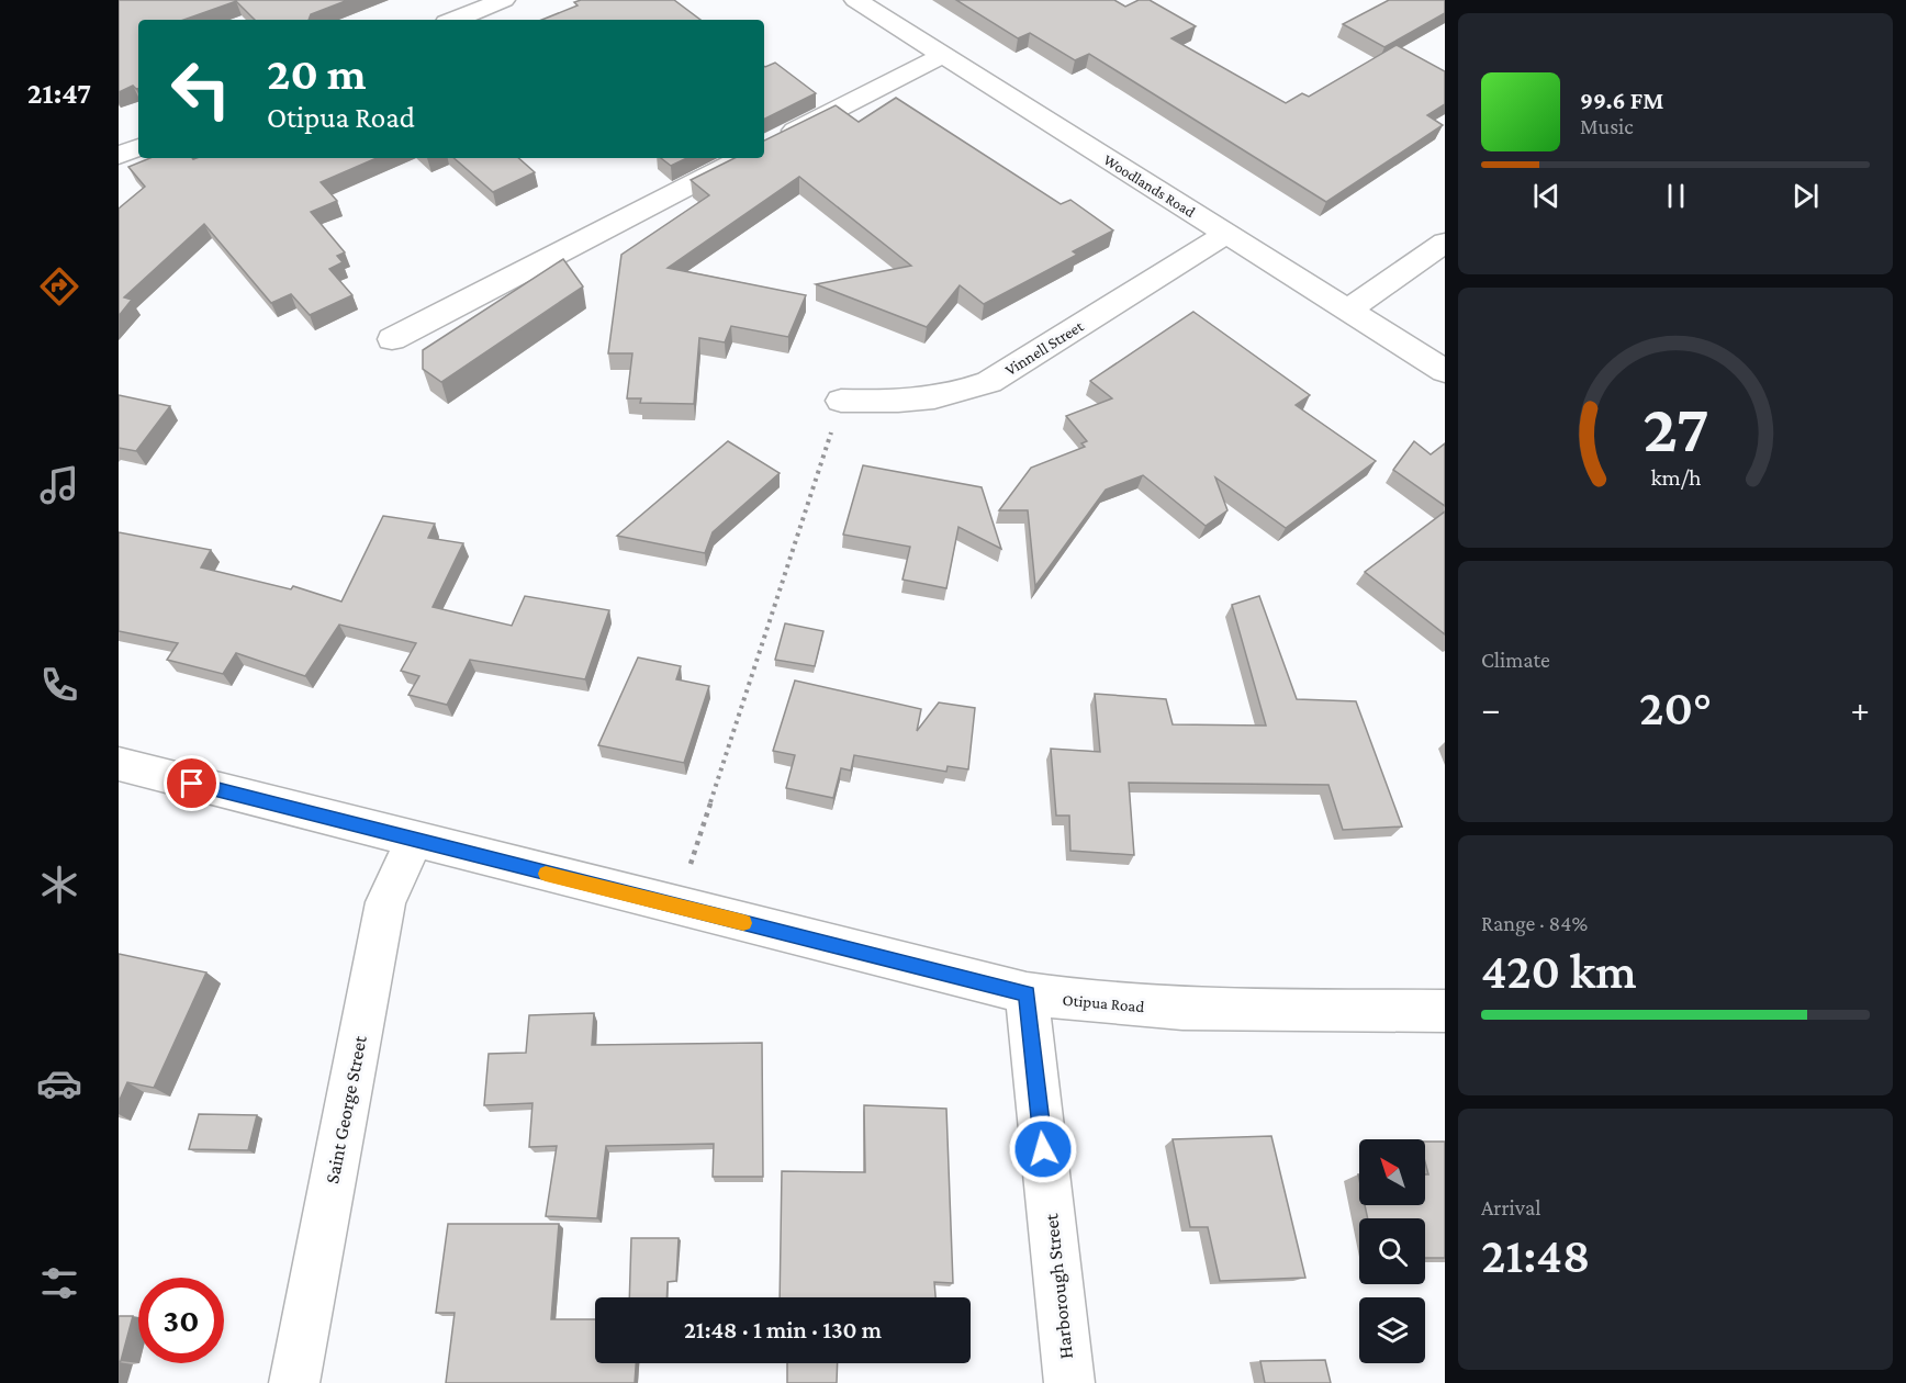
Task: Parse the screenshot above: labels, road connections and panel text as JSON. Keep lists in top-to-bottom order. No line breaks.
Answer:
{"streets":{"street":["Woodlands Road","Vinnell Street","Otipua Road","Saint George Street","Harborough Street"]},"crossings":[["Woodlands Road","Vinnell Street"],["Otipua Road","Saint George Street"],["Otipua Road","Harborough Street"]],"north":"top left","page":{"tabs":"21:47","turn":["20 m","Otipua Road"],"song":["99.6 FM","Music"],"tile":["Climate",["Range · 84%","420 km"],["Arrival","21:48"]],"heat":["−","20°","+"],"limit":"30","trip":"21:48 · 1 min · 130 m","gauge":["27","km/h"]}}
